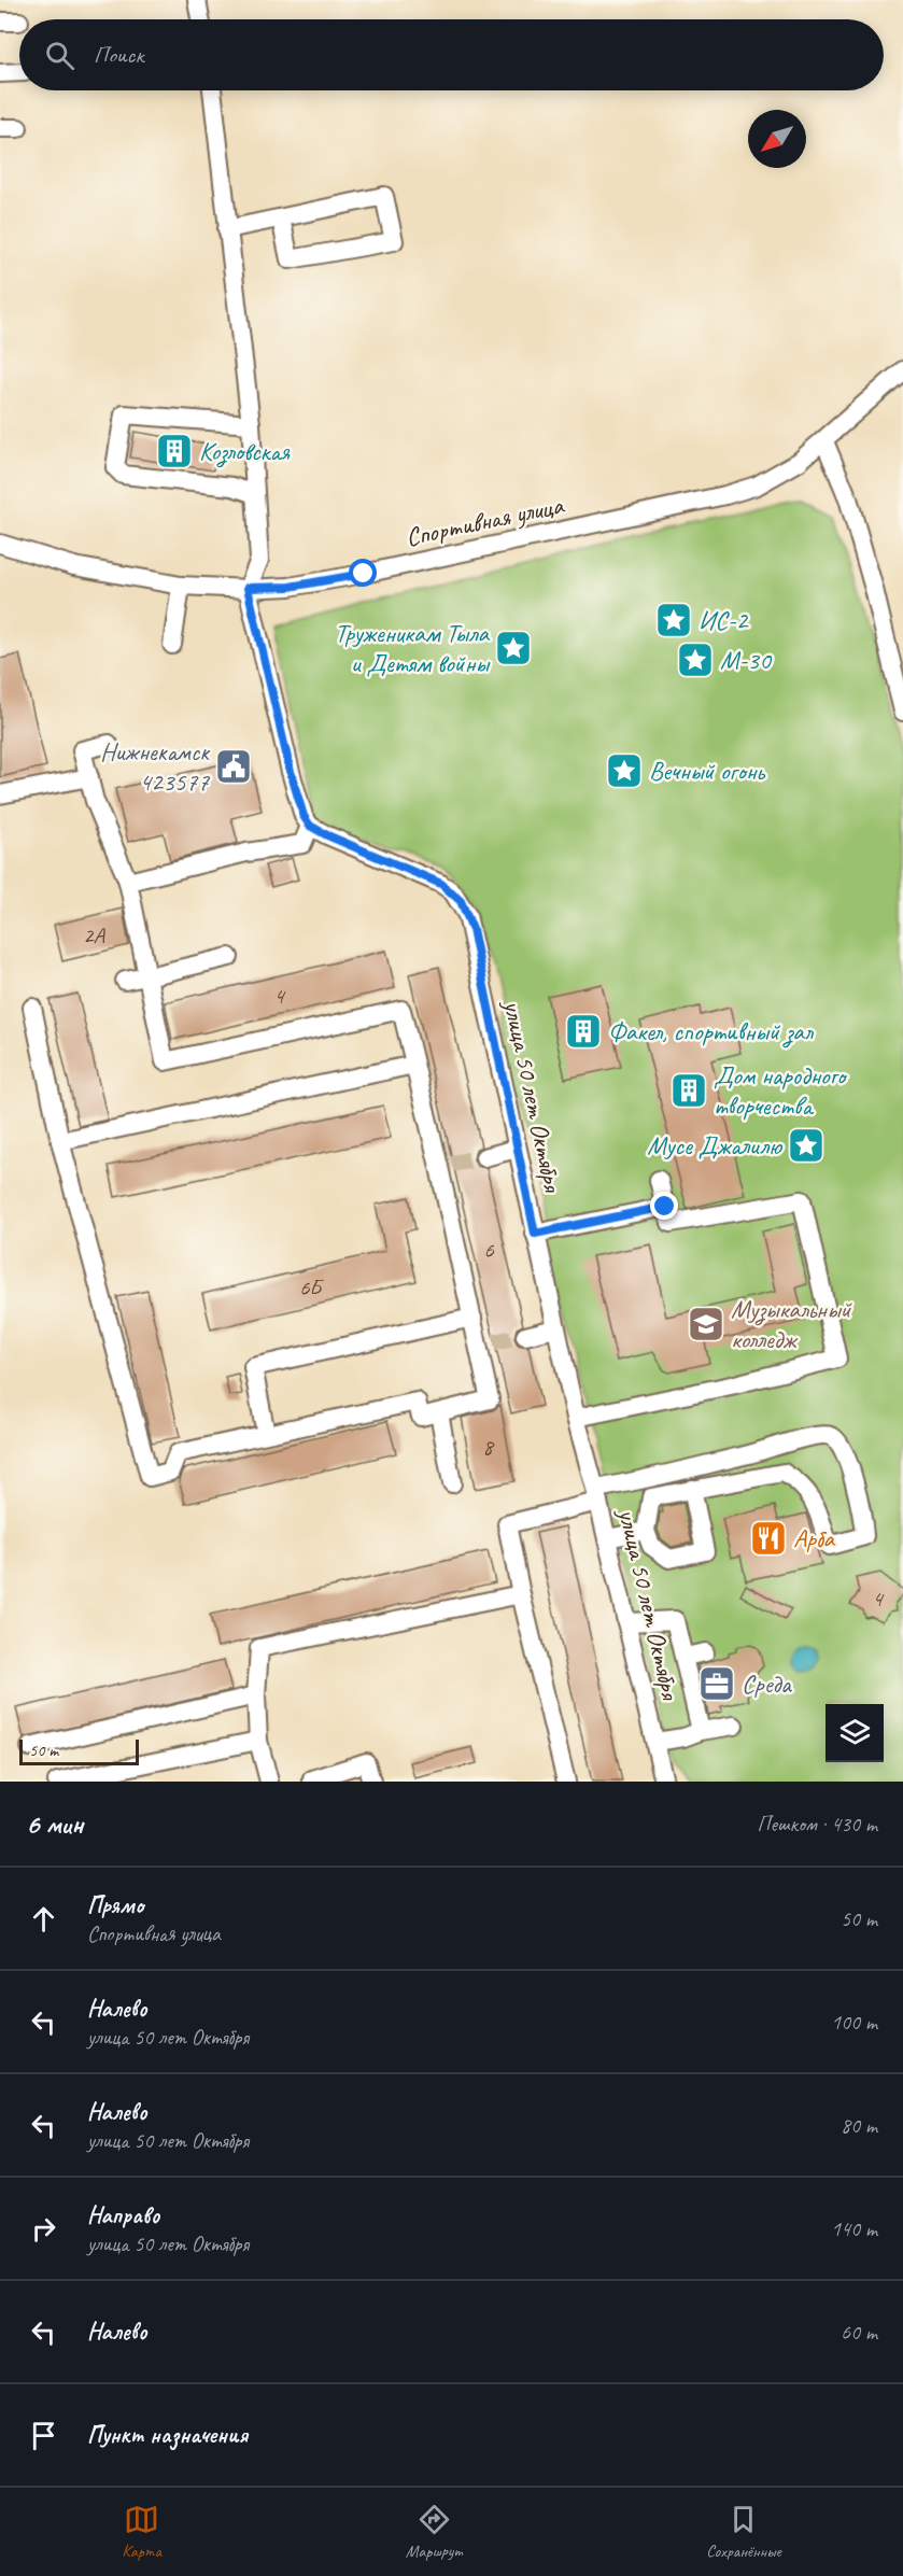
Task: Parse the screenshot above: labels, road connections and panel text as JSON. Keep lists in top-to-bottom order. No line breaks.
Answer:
{"streets":{"street":["Спортивная улица","улица 50 лет Октября"]},"places":{"building":["Козловская","Факел, спортивный зал","Дом народного творчества"],"place":["ИС-2","Труженикам Тыла и Детям войны","М-30","Вечный огонь","Мусе Джалилю"],"public building":["Нижнекамск 423577"],"school or university":["Музыкальный колледж"],"restaurant":["Арба"],"office":["Среда"]},"house_numbers":["2А","4","6","6Б","8","4"],"scale_bar":"50 m","north":"bottom left","page":{"search":"Поиск","scale":"50 m","heading":["6 мин","Пешком · 430 m"],"list":[["Прямо","Спортивная улица","50 m"],["Налево","улица 50 лет Октября","100 m"],["Налево","улица 50 лет Октября","80 m"],["Направо","улица 50 лет Октября","140 m"],["Налево","60 m"],"Пункт назначения"],"nav":["Карта","Маршрут","Сохранённые"]}}
